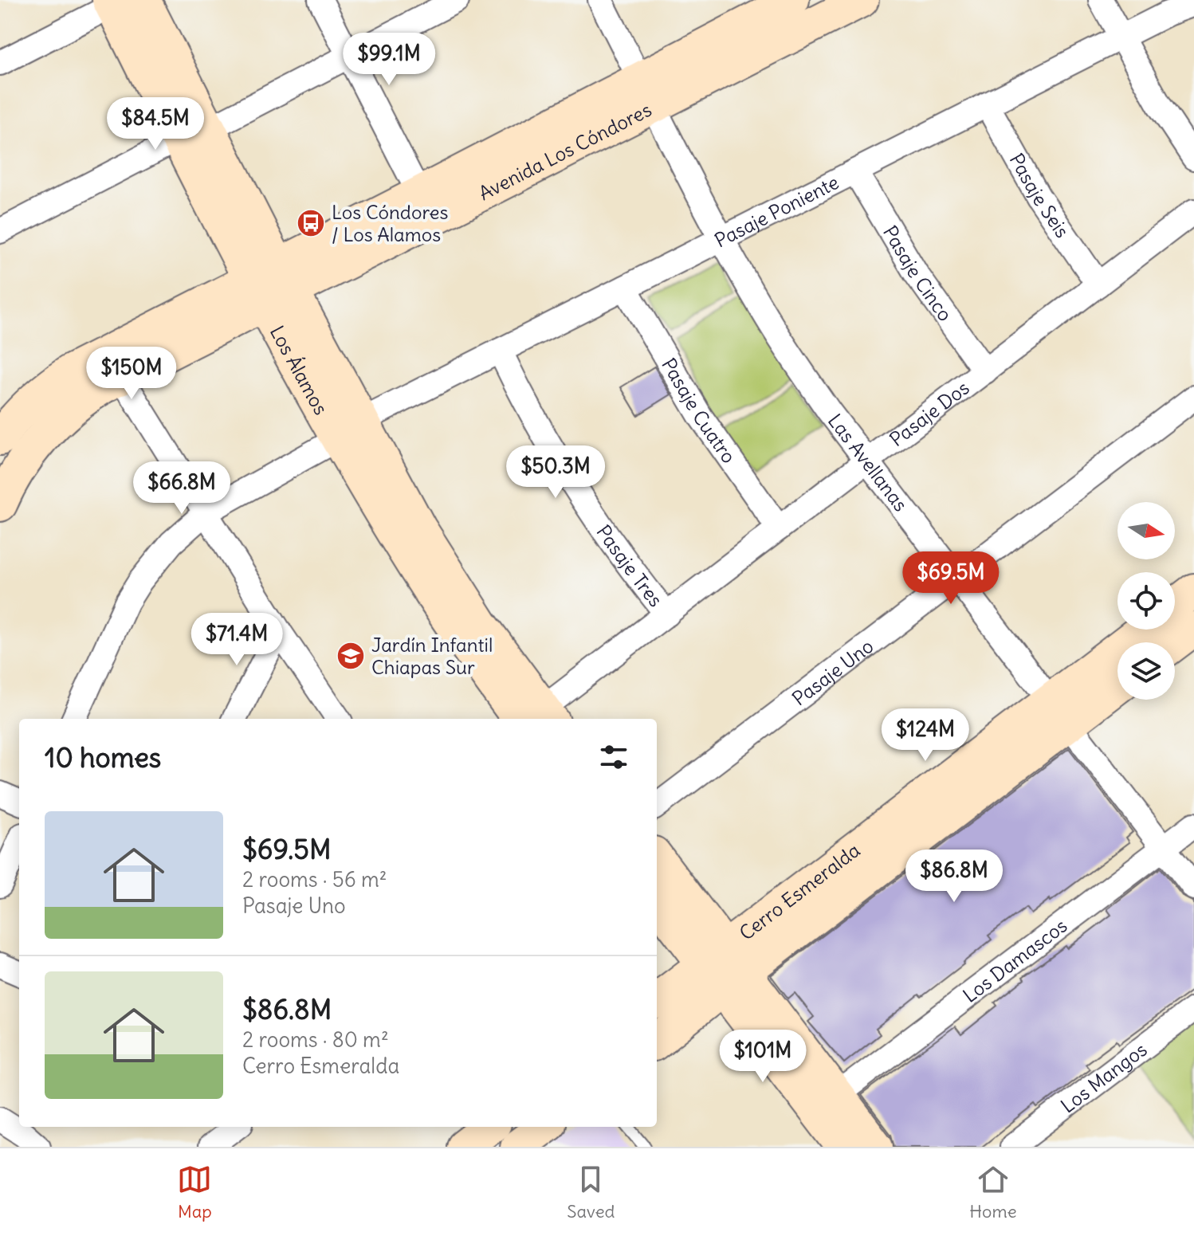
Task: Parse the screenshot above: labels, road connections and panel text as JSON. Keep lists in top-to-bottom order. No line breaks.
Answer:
{"streets":{"street":["Avenida Los Cóndores","Pasaje Seis","Pasaje Poniente","Pasaje Cinco","Los Álamos","Pasaje Cuatro","Pasaje Dos","Las Avellanas","Pasaje Tres","Pasaje Uno","Cerro Esmeralda","Los Damascos","Los Mangos"]},"crossings":[["Avenida Los Cóndores","Los Álamos"],["Avenida Los Cóndores","Las Avellanas"],["Pasaje Seis","Pasaje Poniente"],["Pasaje Seis","Pasaje Dos"],["Pasaje Poniente","Pasaje Cinco"],["Pasaje Poniente","Los Álamos"],["Pasaje Poniente","Pasaje Cuatro"],["Pasaje Poniente","Las Avellanas"],["Pasaje Poniente","Pasaje Tres"],["Pasaje Cinco","Pasaje Dos"],["Los Álamos","Pasaje Dos"],["Pasaje Cuatro","Pasaje Dos"],["Pasaje Dos","Las Avellanas"],["Pasaje Dos","Pasaje Tres"],["Las Avellanas","Pasaje Uno"],["Las Avellanas","Cerro Esmeralda"],["Las Avellanas","Los Damascos"]],"places":{"bus stop":["Los Cóndores / Los Alamos"],"school or university":["Jardín Infantil Chiapas Sur"]},"north":"right","page":{"price":["$99.1M","$84.5M","$150M","$50.3M","$66.8M","$69.5M","$71.4M","$124M","$86.8M","$101M"],"heading":"10 homes","list":[{"name":"$69.5M","note":"2 rooms · 56 m² · Pasaje Uno"},{"name":"$86.8M","note":"2 rooms · 80 m² · Cerro Esmeralda"}],"tabs":["Map","Saved","Home"]}}
